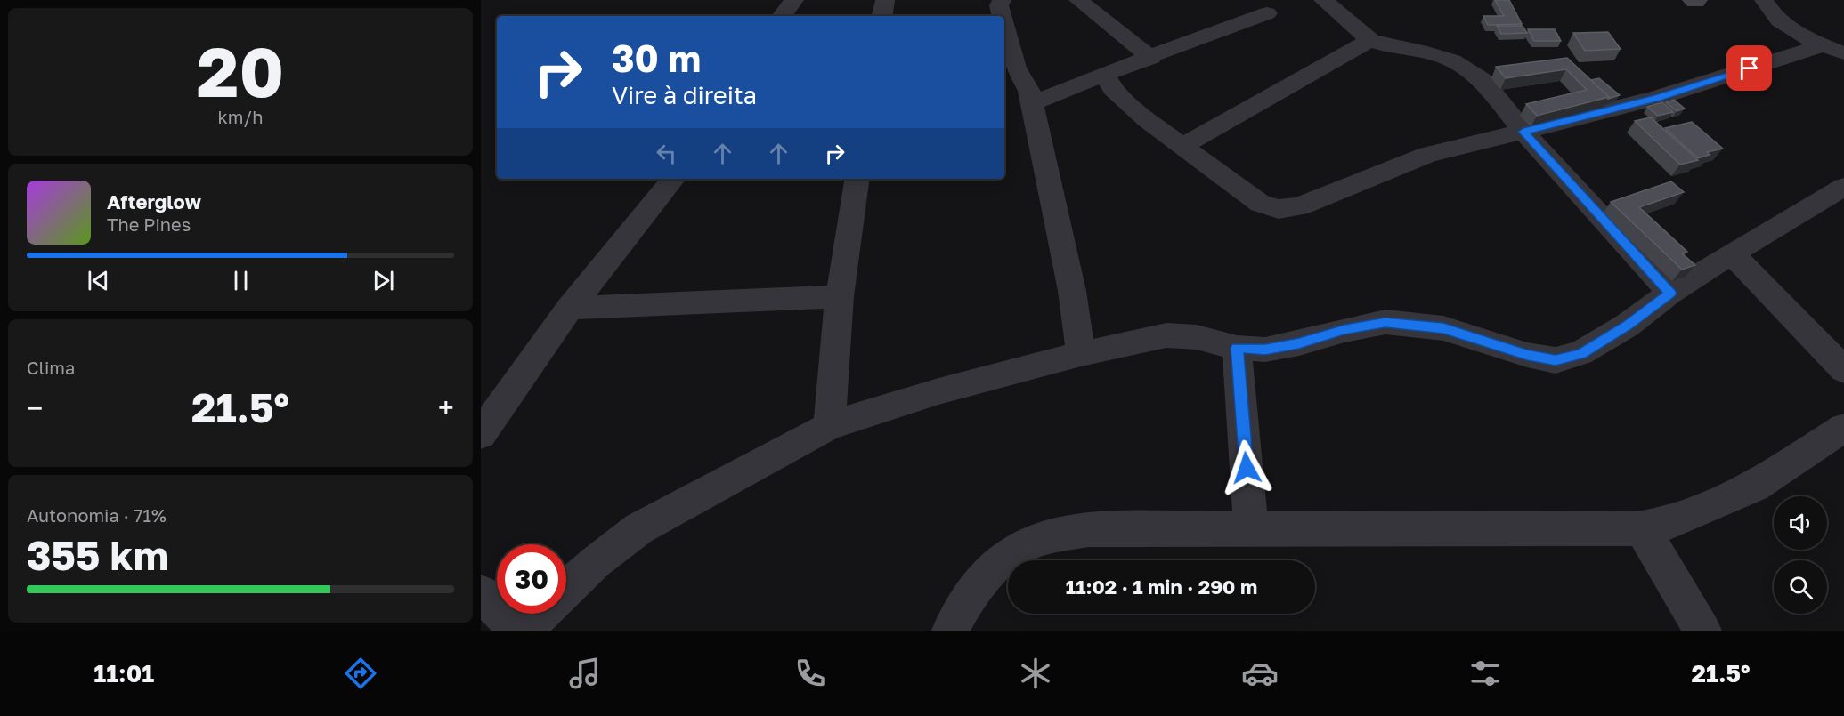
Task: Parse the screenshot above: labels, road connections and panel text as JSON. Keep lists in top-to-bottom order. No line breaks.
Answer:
{"page":{"tile":[["20","km/h"],"Clima",["Autonomia · 71%","355 km"]],"turn":["30 m","Vire à direita"],"song":["Afterglow","The Pines"],"heat":["−","21.5°","+"],"limit":"30","trip":"11:02 · 1 min · 290 m","tabs":["11:01","21.5°"]}}
